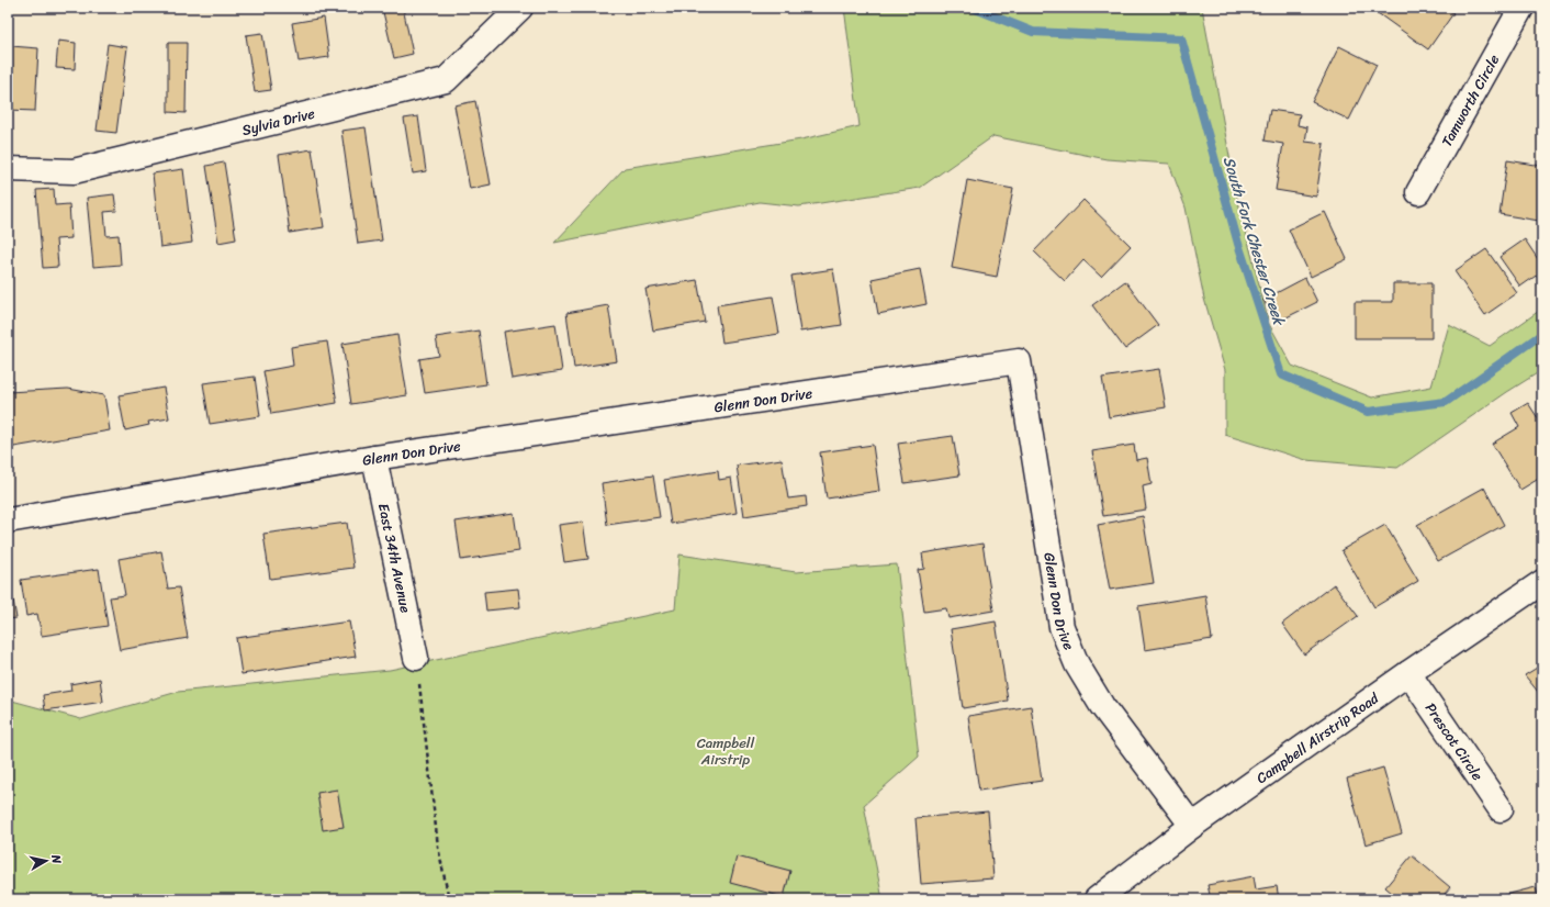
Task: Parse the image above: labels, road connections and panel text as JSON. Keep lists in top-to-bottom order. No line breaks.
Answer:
{"streets":{"street":["Tamworth Circle","Sylvia Drive","Glenn Don Drive","East 34th Avenue","Campbell Airstrip Road","Prescot Circle"]},"crossings":[["Glenn Don Drive","East 34th Avenue"],["Glenn Don Drive","Campbell Airstrip Road"],["Campbell Airstrip Road","Prescot Circle"]],"water":["South Fork Chester Creek"],"parks":["Campbell Airstrip"],"north":"right"}
